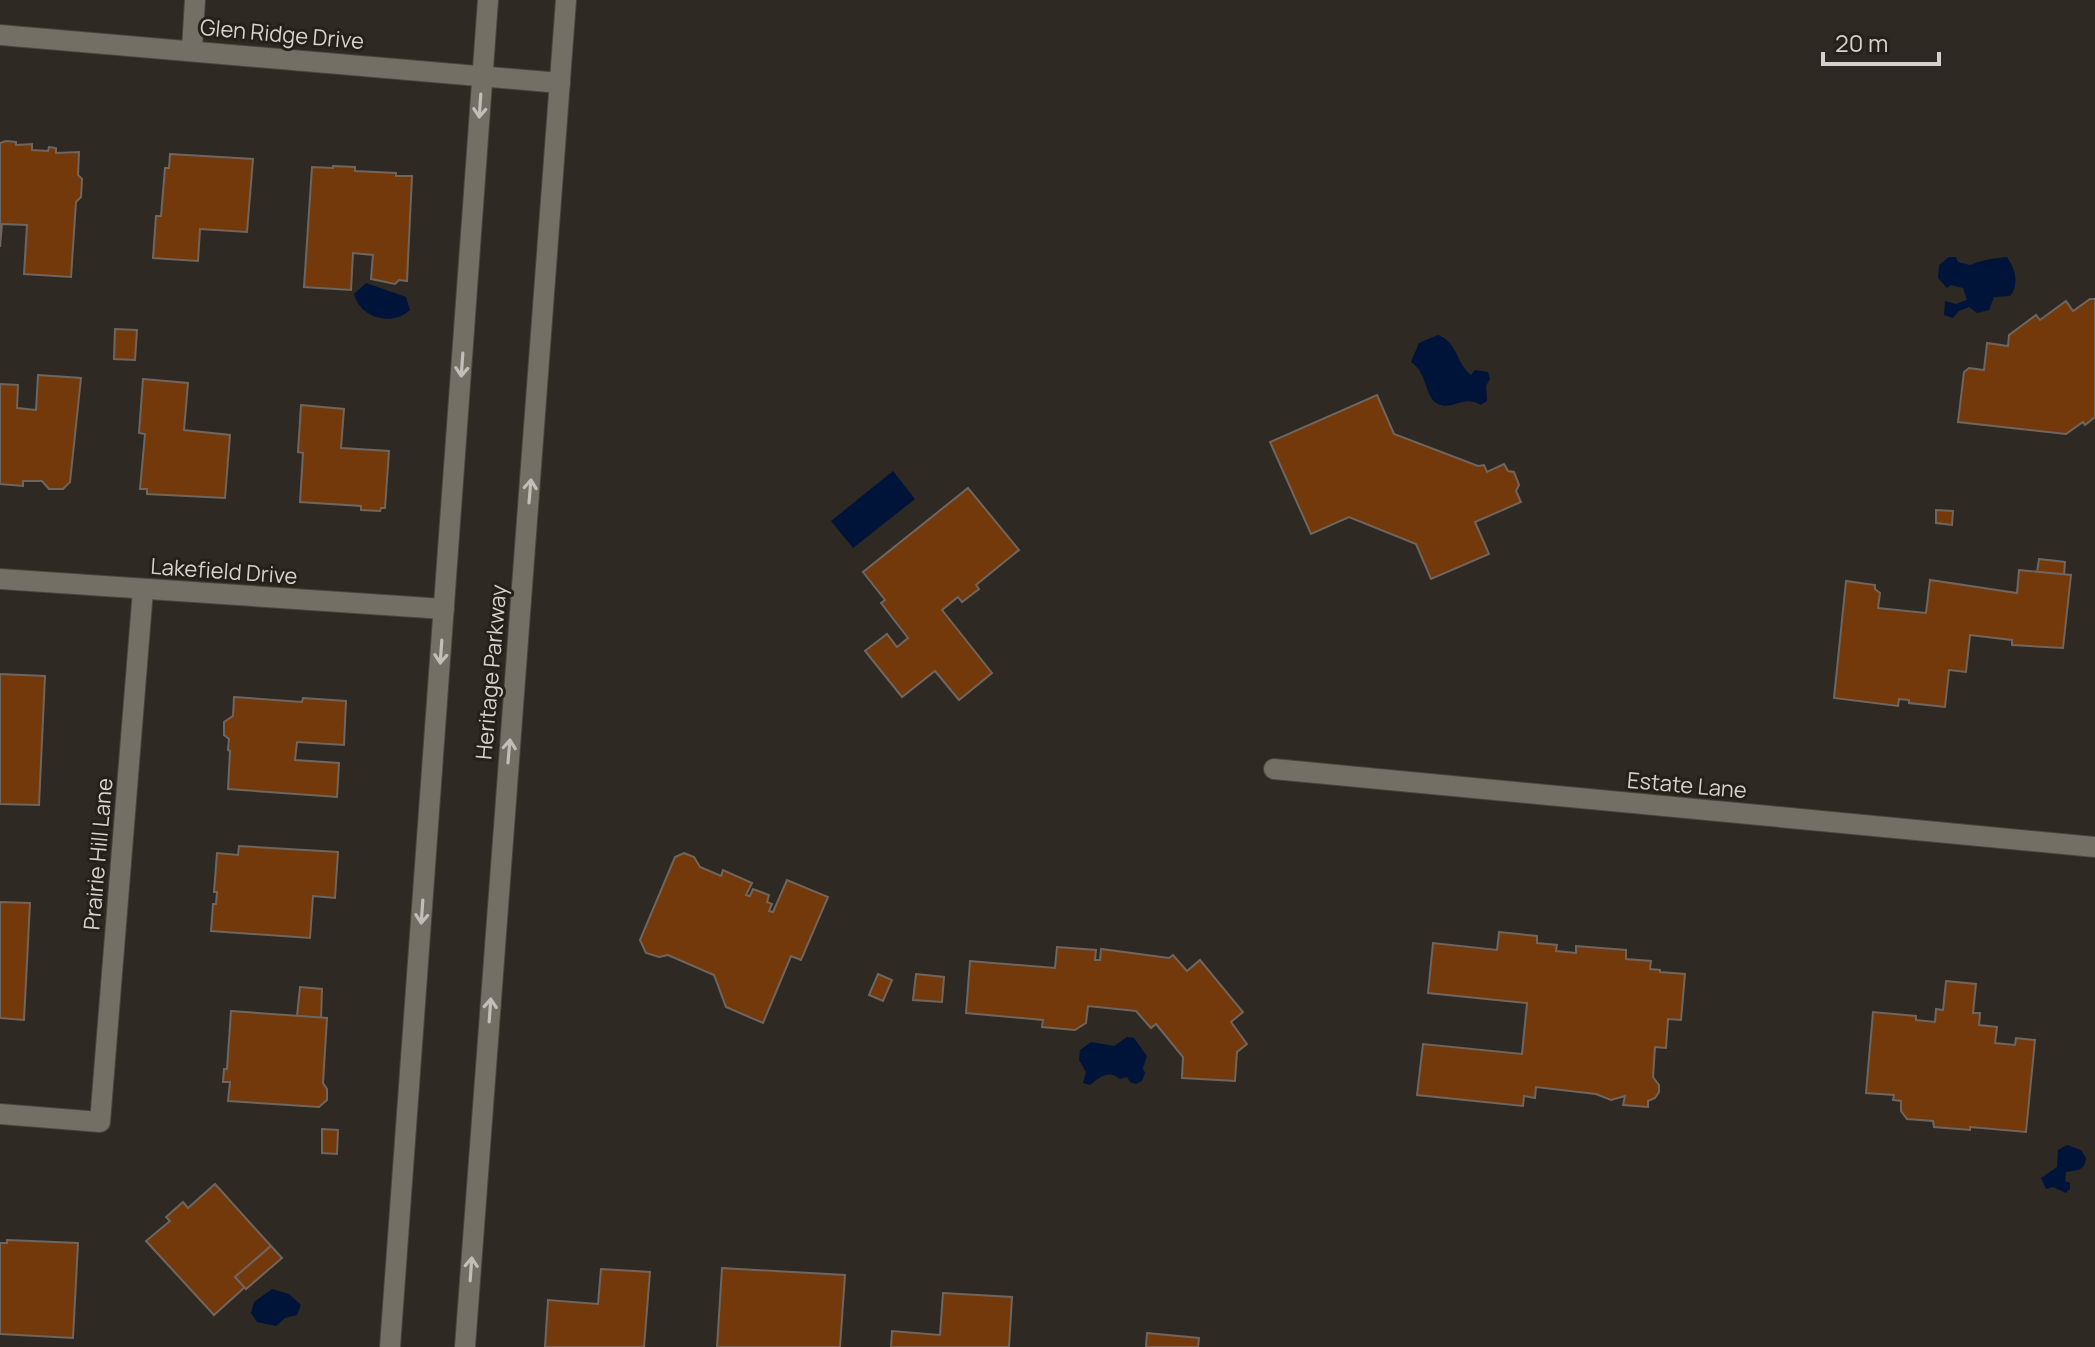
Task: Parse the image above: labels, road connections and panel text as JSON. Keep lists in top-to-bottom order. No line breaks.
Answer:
{"streets":{"main road":["Glen Ridge Drive","Lakefield Drive","Heritage Parkway","Estate Lane","Prairie Hill Lane"]},"crossings":[["Glen Ridge Drive","Heritage Parkway"],["Lakefield Drive","Prairie Hill Lane"]],"scale_bar":"20 m"}
